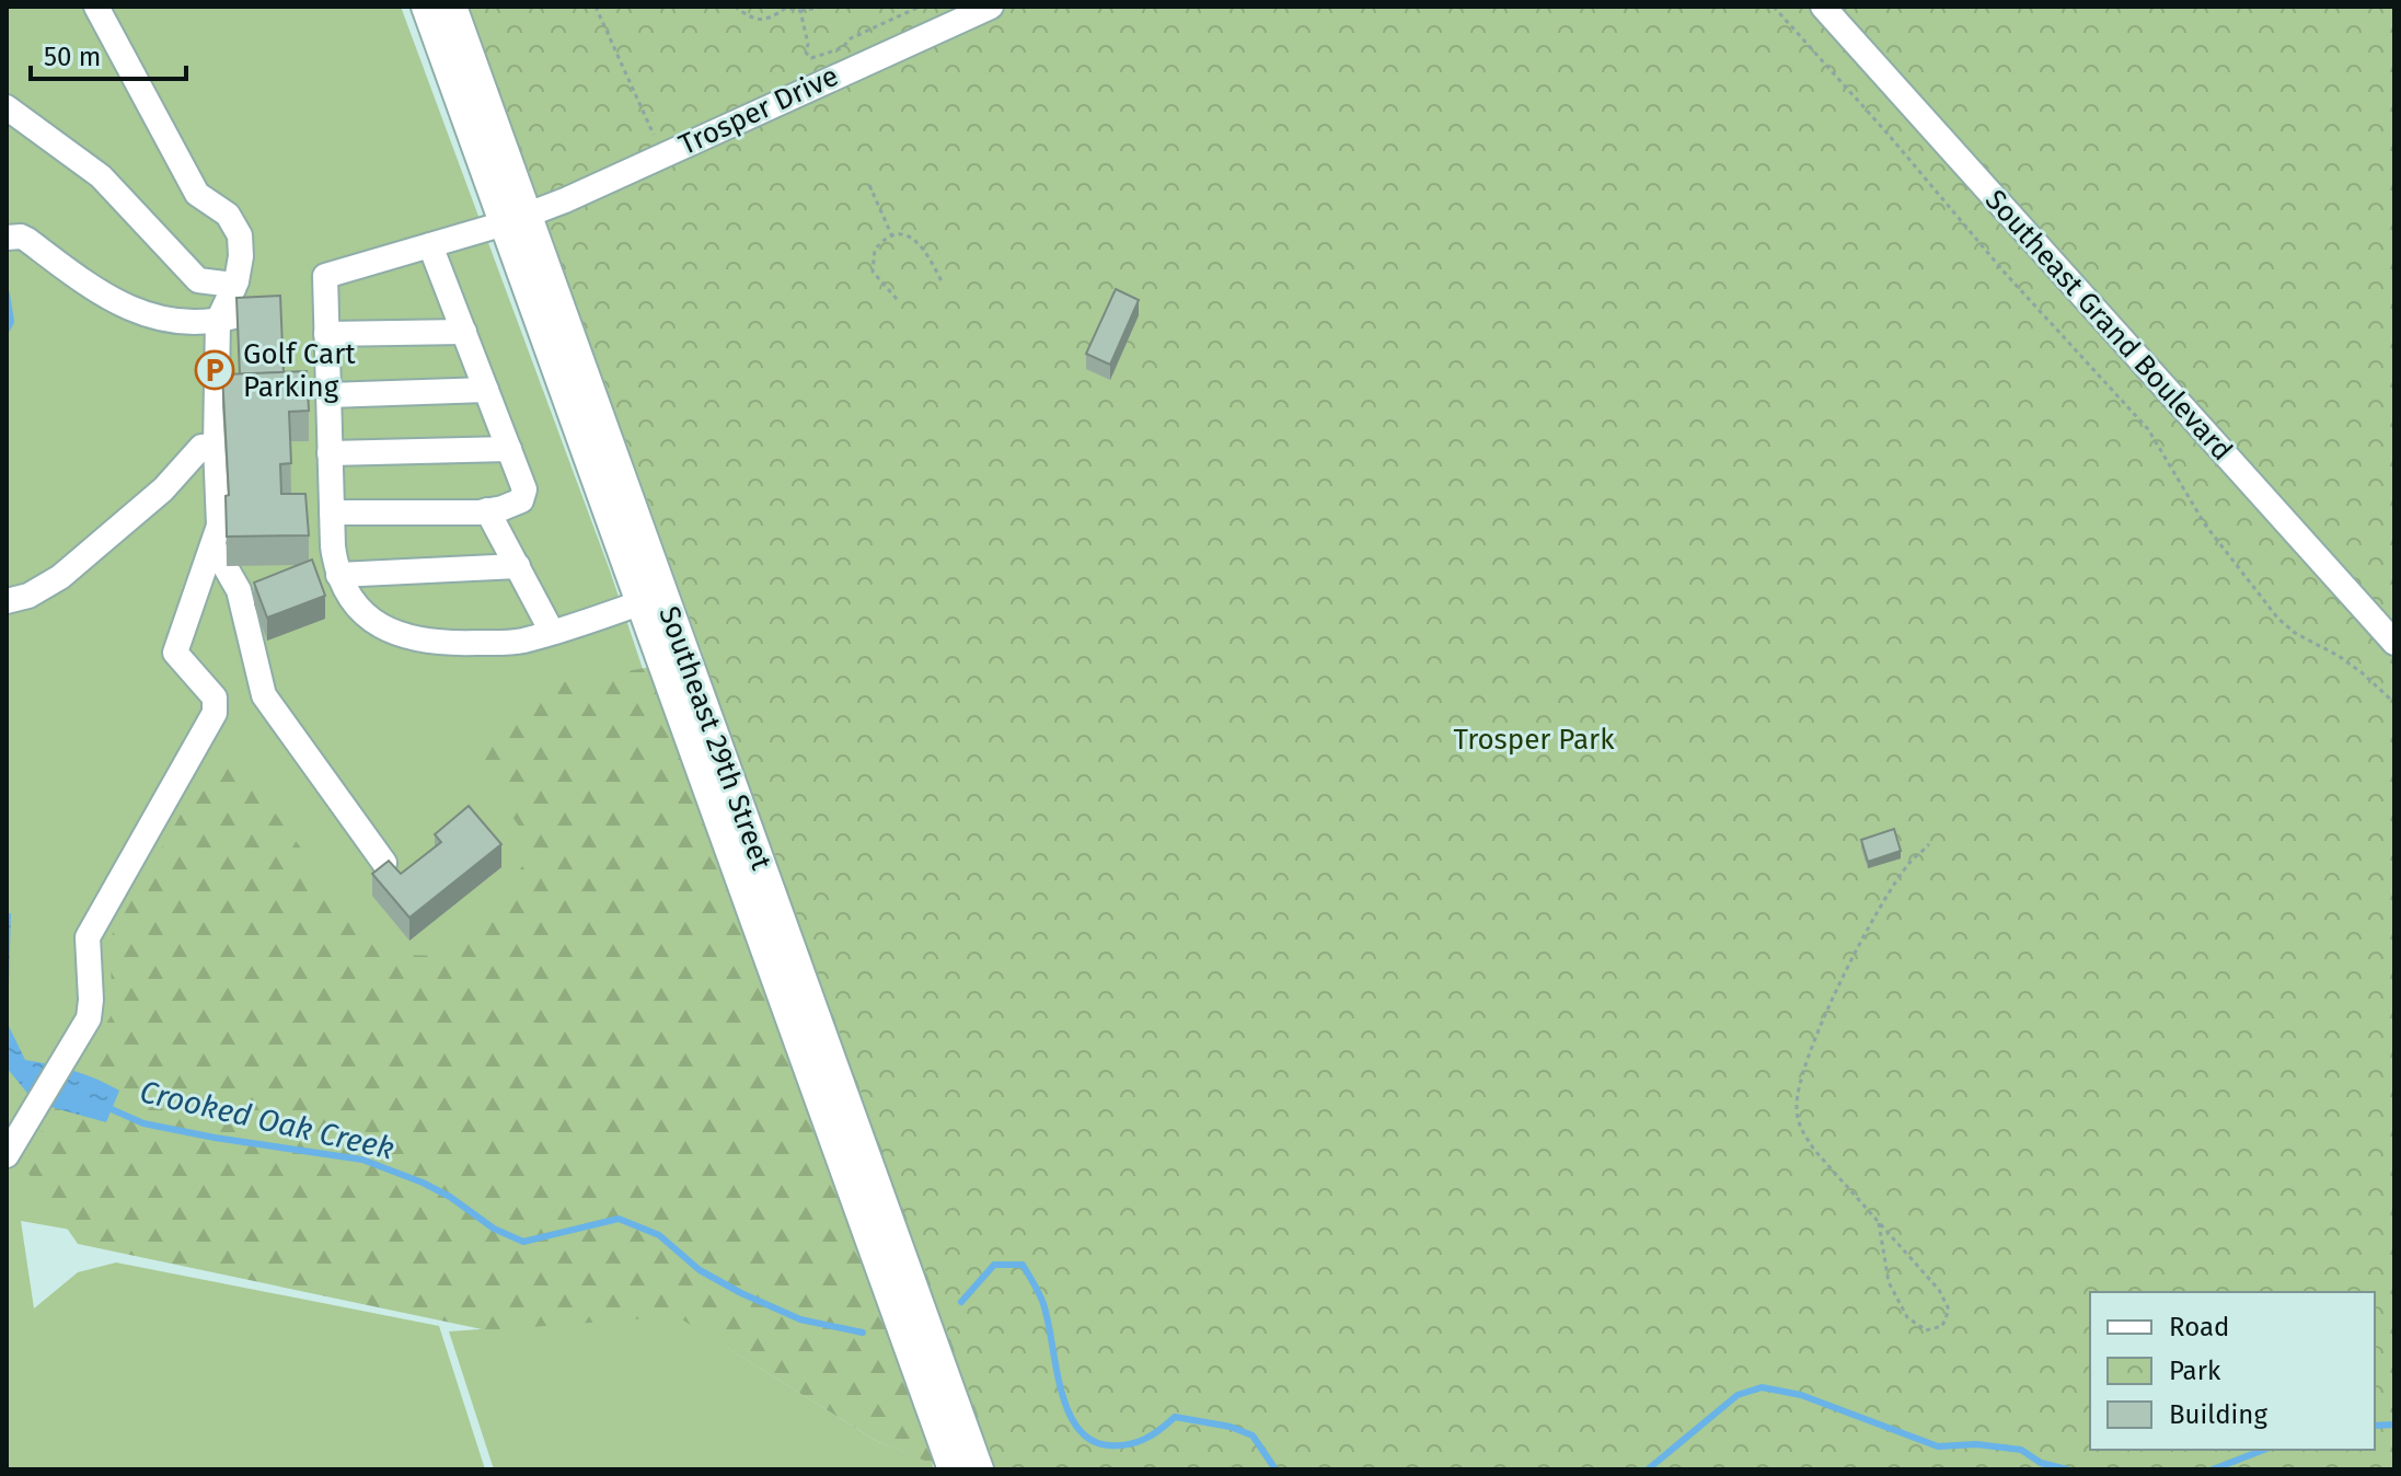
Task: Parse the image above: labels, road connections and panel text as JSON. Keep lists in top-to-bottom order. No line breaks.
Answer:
{"streets":{"main road":["Southeast 29th Street"],"street":["Trosper Drive","Southeast Grand Boulevard"]},"crossings":[["Trosper Drive","Southeast 29th Street"]],"water":["Crooked Oak Creek"],"parks":["Trosper Park"],"places":{"parking":["Golf Cart Parking"]},"legend":["Road","Park","Building"],"scale_bar":"50 m"}
